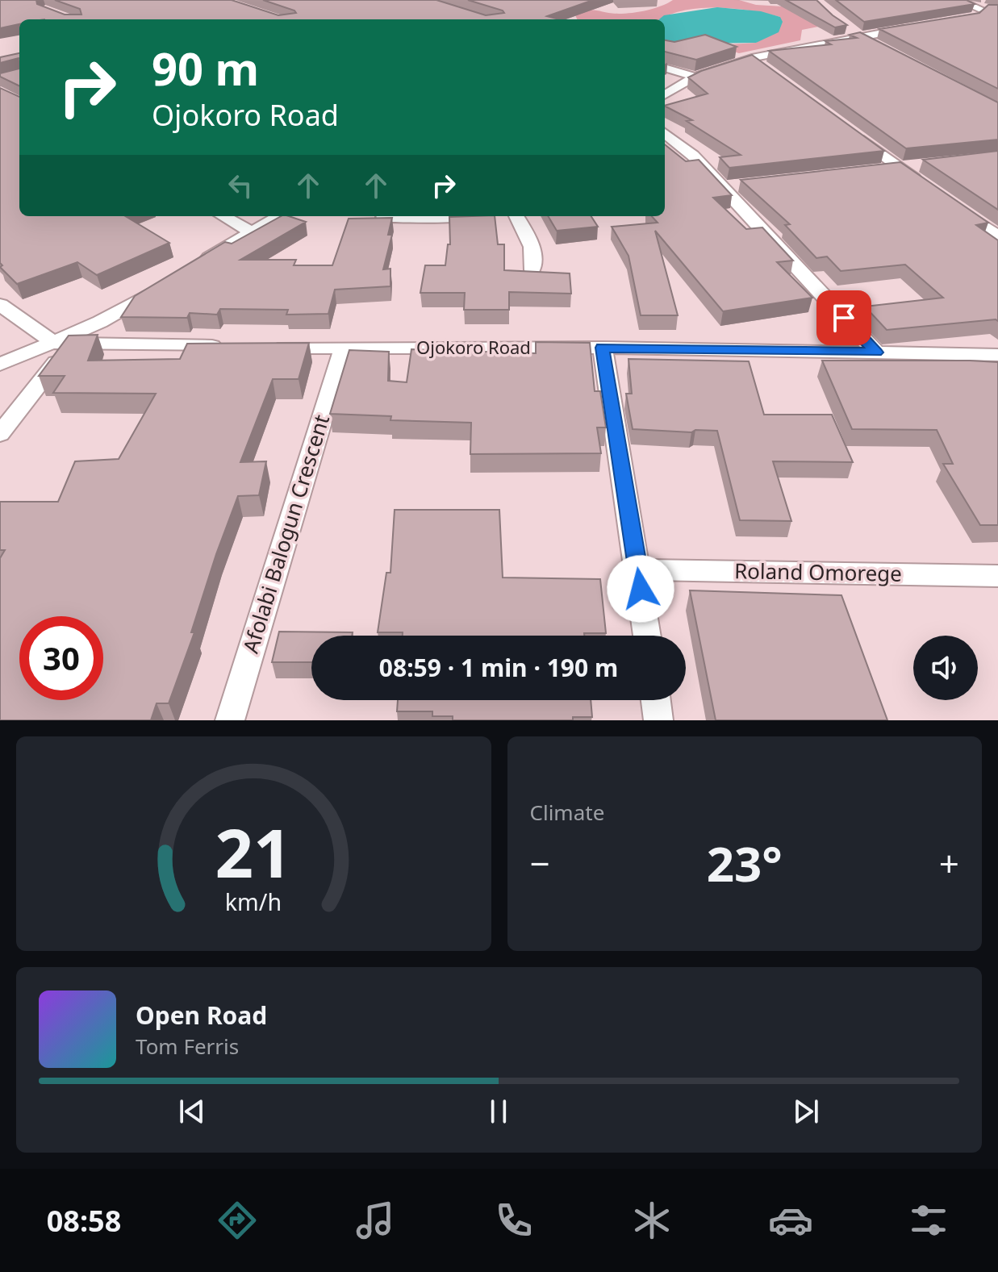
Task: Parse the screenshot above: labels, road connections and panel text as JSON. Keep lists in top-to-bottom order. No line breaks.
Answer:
{"streets":{"street":["Ojokoro Road","Afolabi Balogun Crescent","Roland Omorege"]},"crossings":[["Ojokoro Road","Afolabi Balogun Crescent"]],"page":{"turn":["90 m","Ojokoro Road"],"limit":"30","trip":"08:59 · 1 min · 190 m","tile":"Climate","heat":["−","23°","+"],"song":["Open Road","Tom Ferris"],"tabs":"08:58","gauge":["21","km/h"]}}
